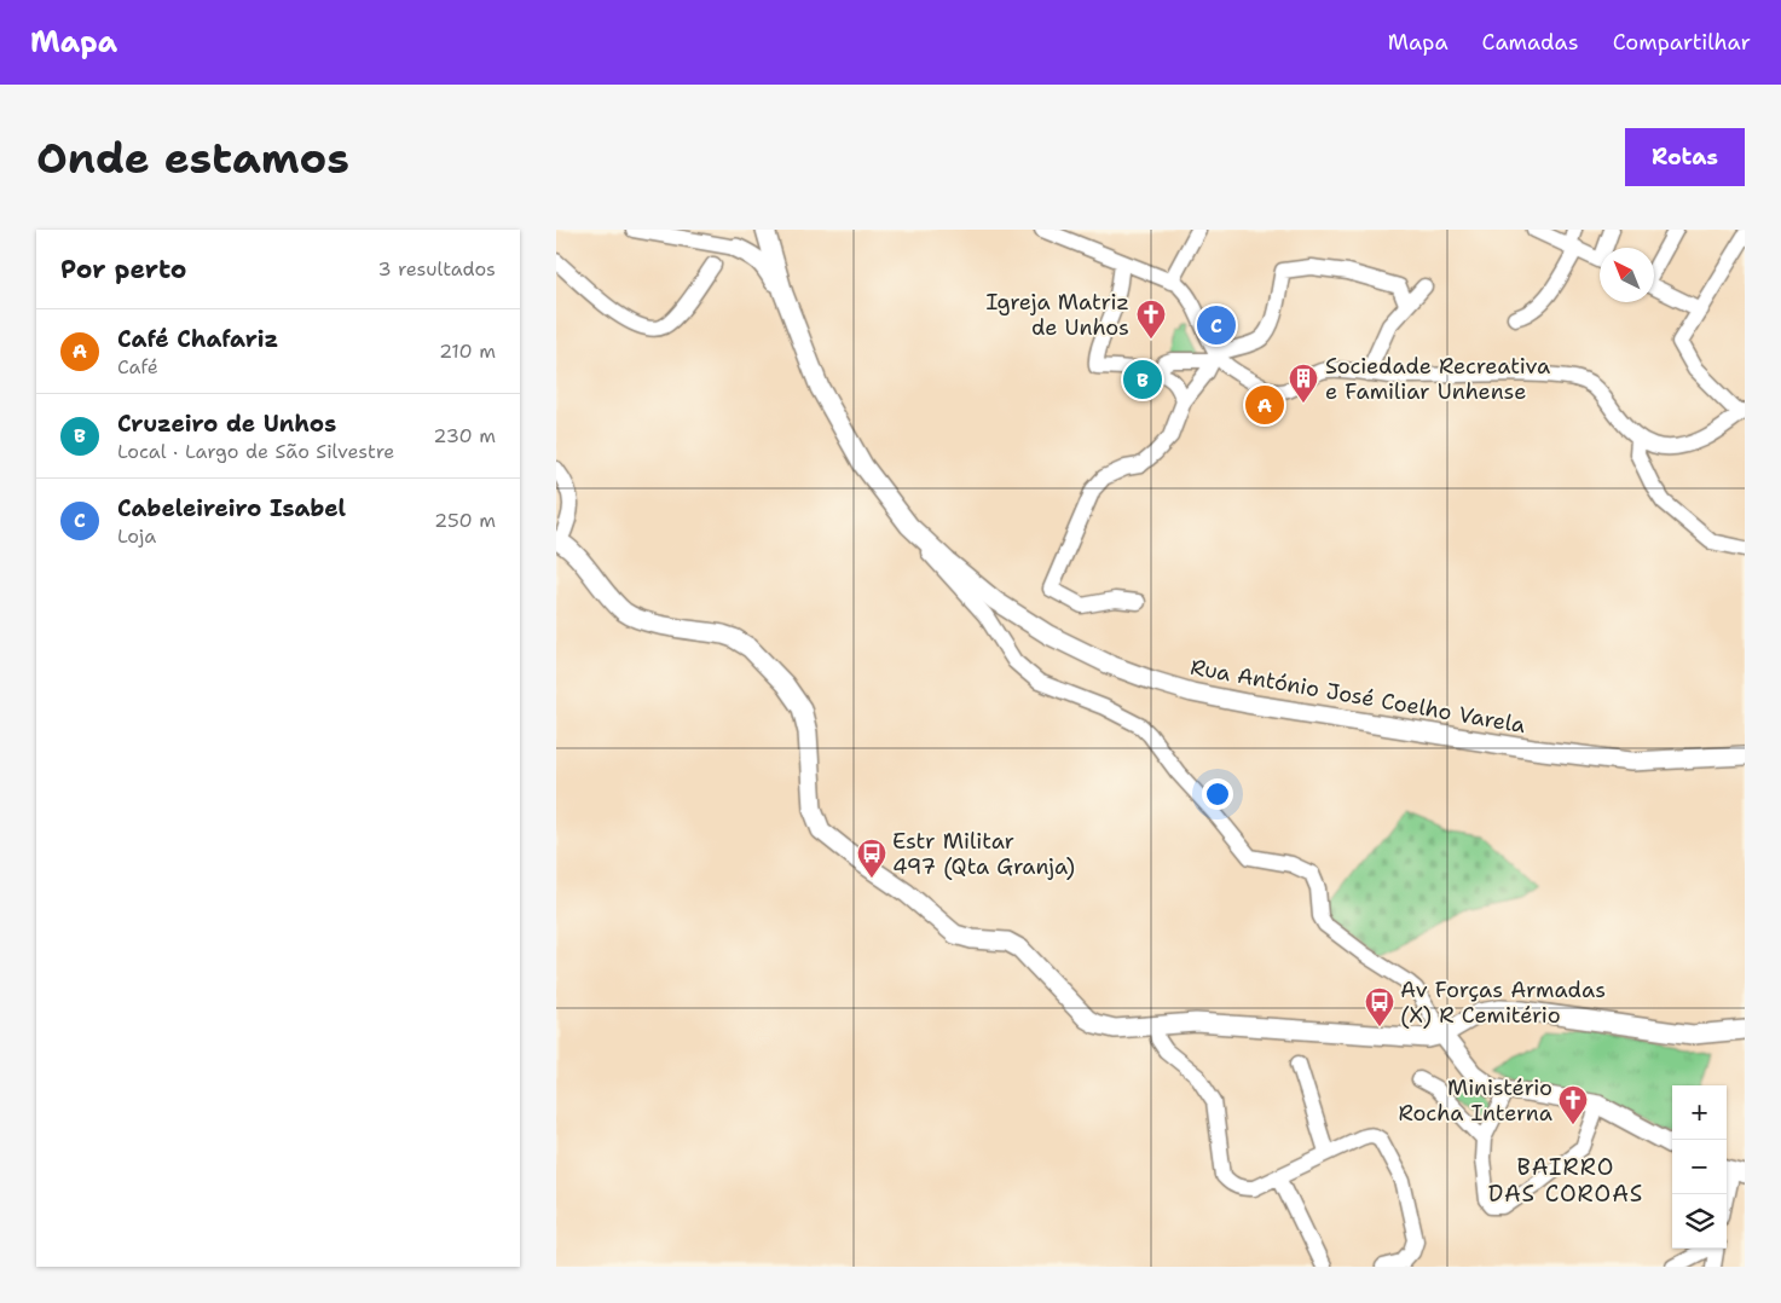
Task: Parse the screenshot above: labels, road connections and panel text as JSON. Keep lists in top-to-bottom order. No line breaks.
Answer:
{"streets":{"street":["Rua António José Coelho Varela"]},"districts":["BAIRRO DAS COROAS"],"places":{"church":["Igreja Matriz de Unhos","Ministério Rocha Interna"],"building":["Sociedade Recreativa e Familiar Unhense"],"bus stop":["Estr Militar 497 (Qta Granja)","Av Forças Armadas (X) R Cemitério"]},"north":"top left","page":{"header":"Mapa","nav":["Mapa","Camadas","Compartilhar"],"buttons":"Rotas","title":"Onde estamos","heading":["Por perto","3 resultados"],"pins":["C","B","A"],"list":[{"mark":"A","name":"Café Chafariz","note":"Café","value":"210 m"},{"mark":"B","name":"Cruzeiro de Unhos","note":"Local · Largo de São Silvestre","value":"230 m"},{"mark":"C","name":"Cabeleireiro Isabel","note":"Loja","value":"250 m"}],"map_buttons":["+","−"]}}
